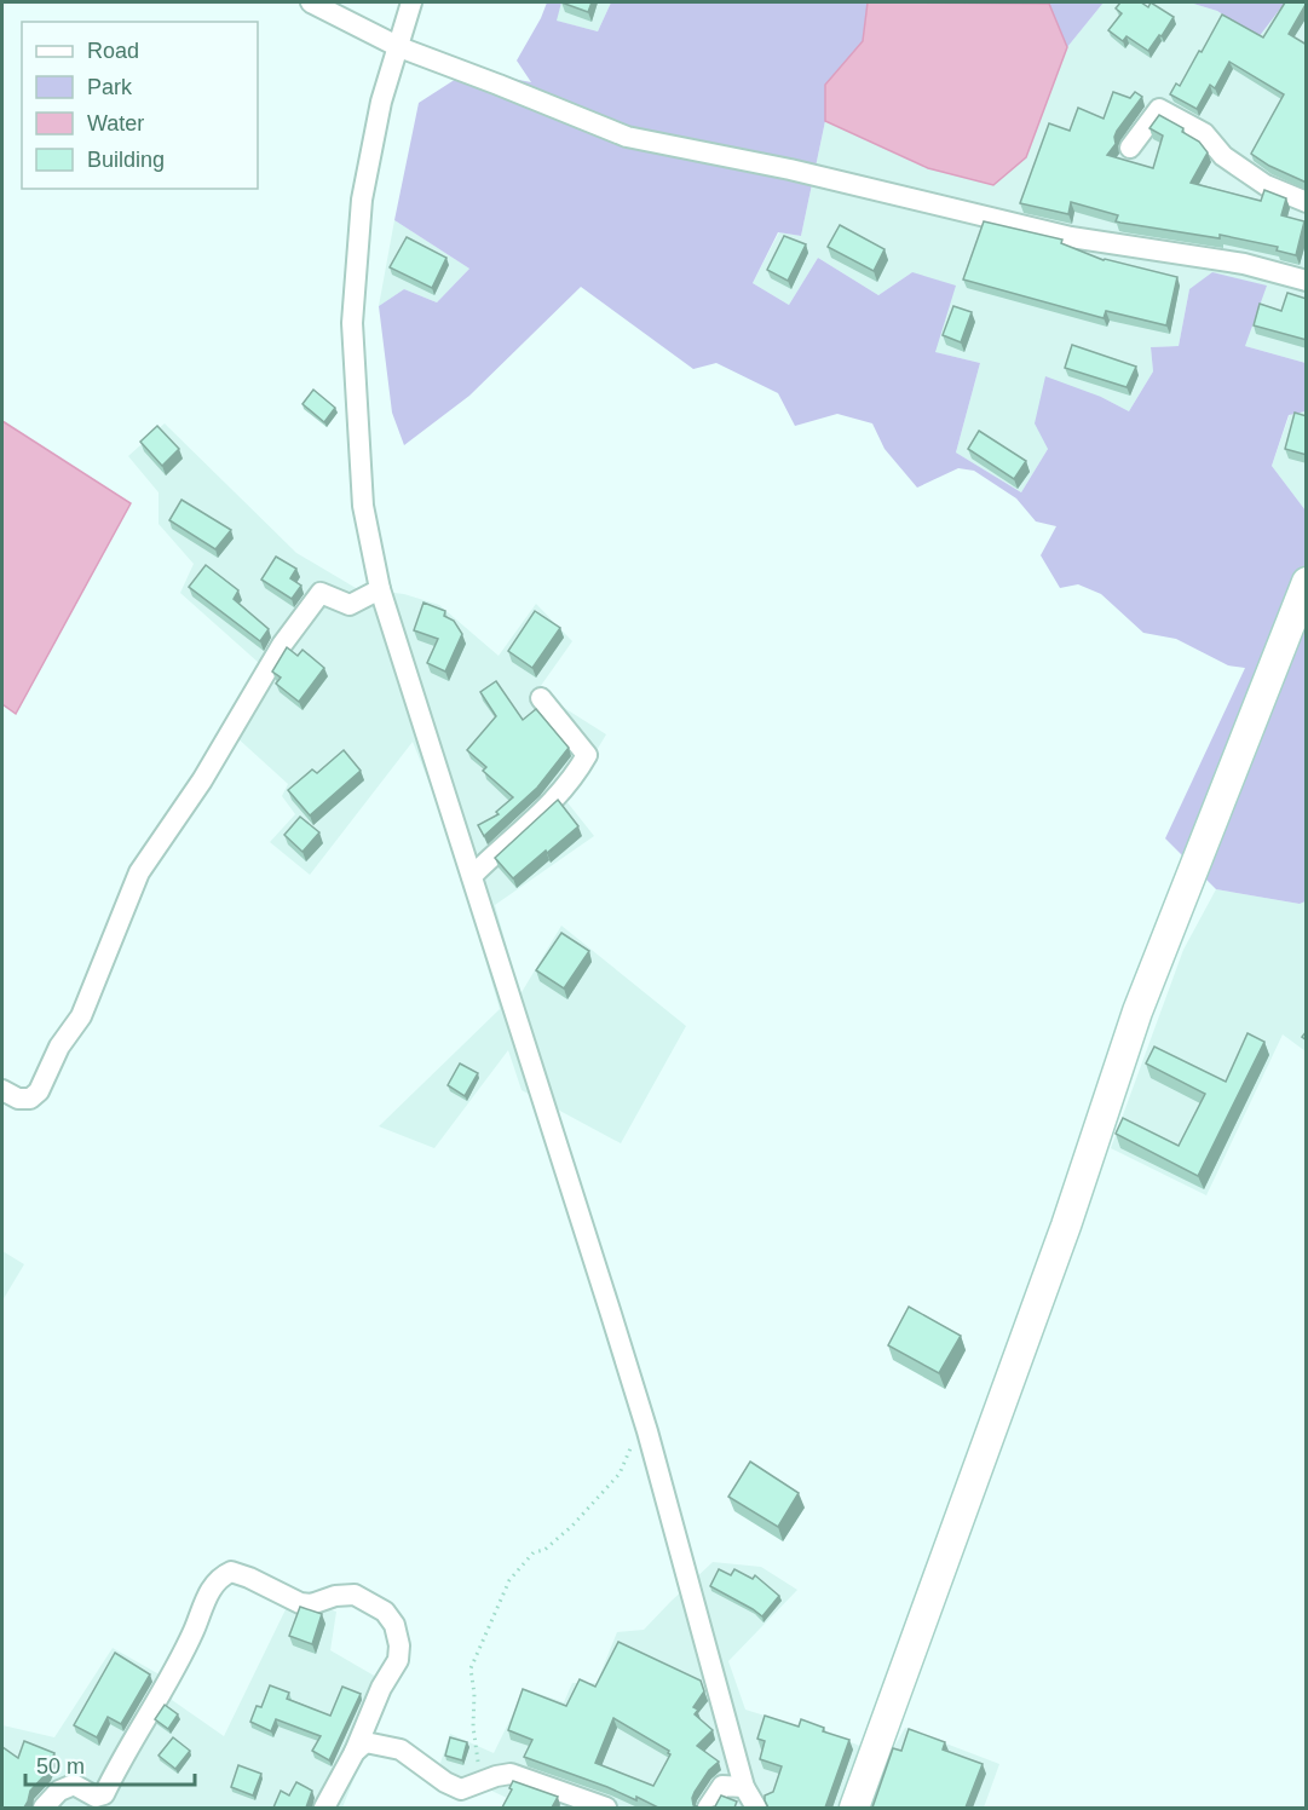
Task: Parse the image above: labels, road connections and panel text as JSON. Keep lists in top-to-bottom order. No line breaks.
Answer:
{"legend":["Road","Park","Water","Building"],"scale_bar":"50 m"}
